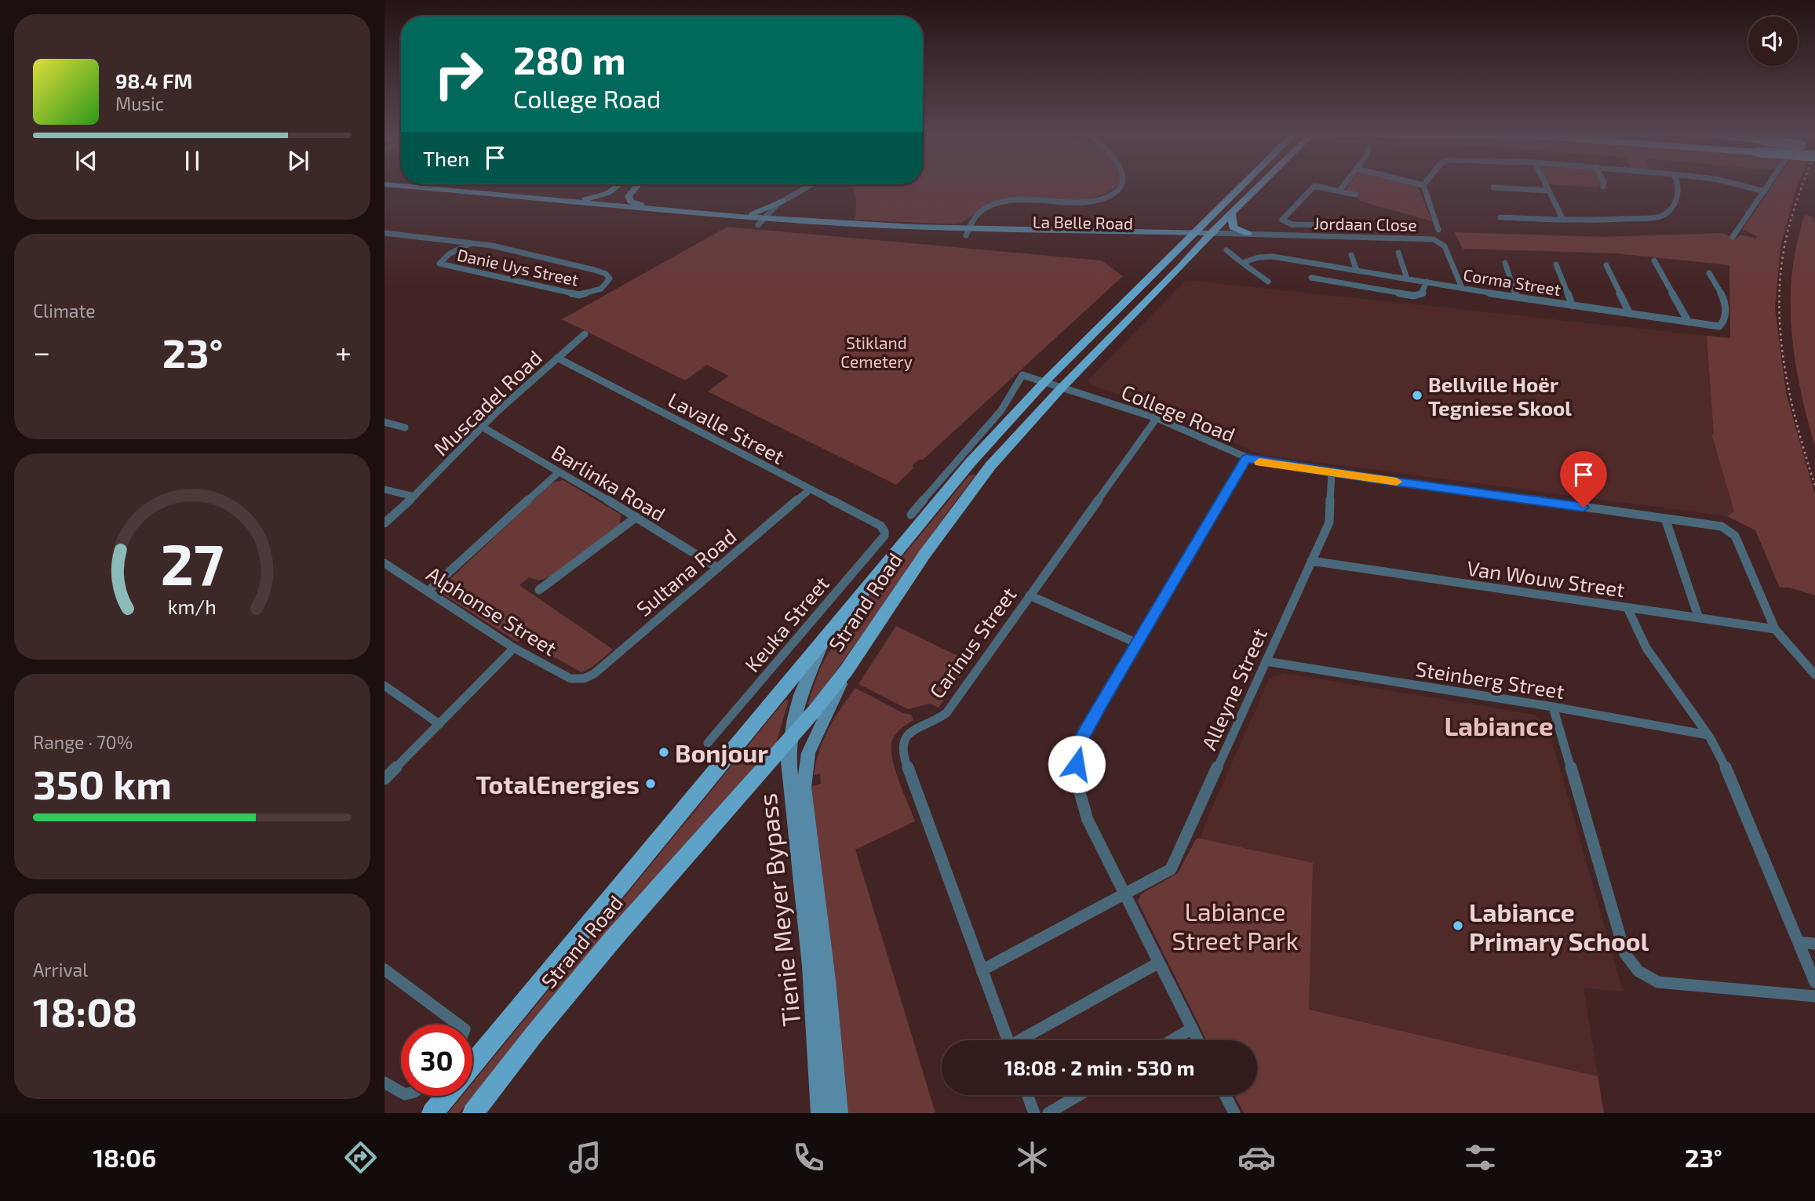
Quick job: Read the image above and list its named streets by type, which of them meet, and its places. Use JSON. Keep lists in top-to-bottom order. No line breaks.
{"streets":{"main road":["La Belle Road","Strand Road","Tienie Meyer Bypass"],"street":["Jordaan Close","Danie Uys Street","Corma Street","Muscadel Road","College Road","Lavalle Street","Barlinka Road","Sultana Road","Van Wouw Street","Alphonse Street","Keuka Street","Carinus Street","Steinberg Street","Alleyne Street"]},"crossings":[["La Belle Road","Jordaan Close"],["La Belle Road","Strand Road"],["Jordaan Close","Corma Street"],["Jordaan Close","Strand Road"],["Muscadel Road","Lavalle Street"],["Muscadel Road","Barlinka Road"],["College Road","Van Wouw Street"],["College Road","Strand Road"],["College Road","Carinus Street"],["College Road","Alleyne Street"],["Lavalle Street","Sultana Road"],["Lavalle Street","Keuka Street"],["Barlinka Road","Sultana Road"],["Sultana Road","Alphonse Street"],["Van Wouw Street","Alleyne Street"],["Strand Road","Tienie Meyer Bypass"],["Carinus Street","Alleyne Street"],["Steinberg Street","Alleyne Street"]],"districts":["Labiance"],"parks":["Stikland Cemetery","Labiance Street Park"],"places":["Bellville Hoër Tegniese Skool","Bonjour","TotalEnergies","Labiance Primary School"],"page":{"turn":["280 m","College Road"],"song":["98.4 FM","Music"],"then":"Then","tile":["Climate",["Range · 70%","350 km"],["Arrival","18:08"]],"heat":["−","23°","+"],"limit":"30","trip":"18:08 · 2 min · 530 m","tabs":["18:06","23°"],"gauge":["27","km/h"]}}
